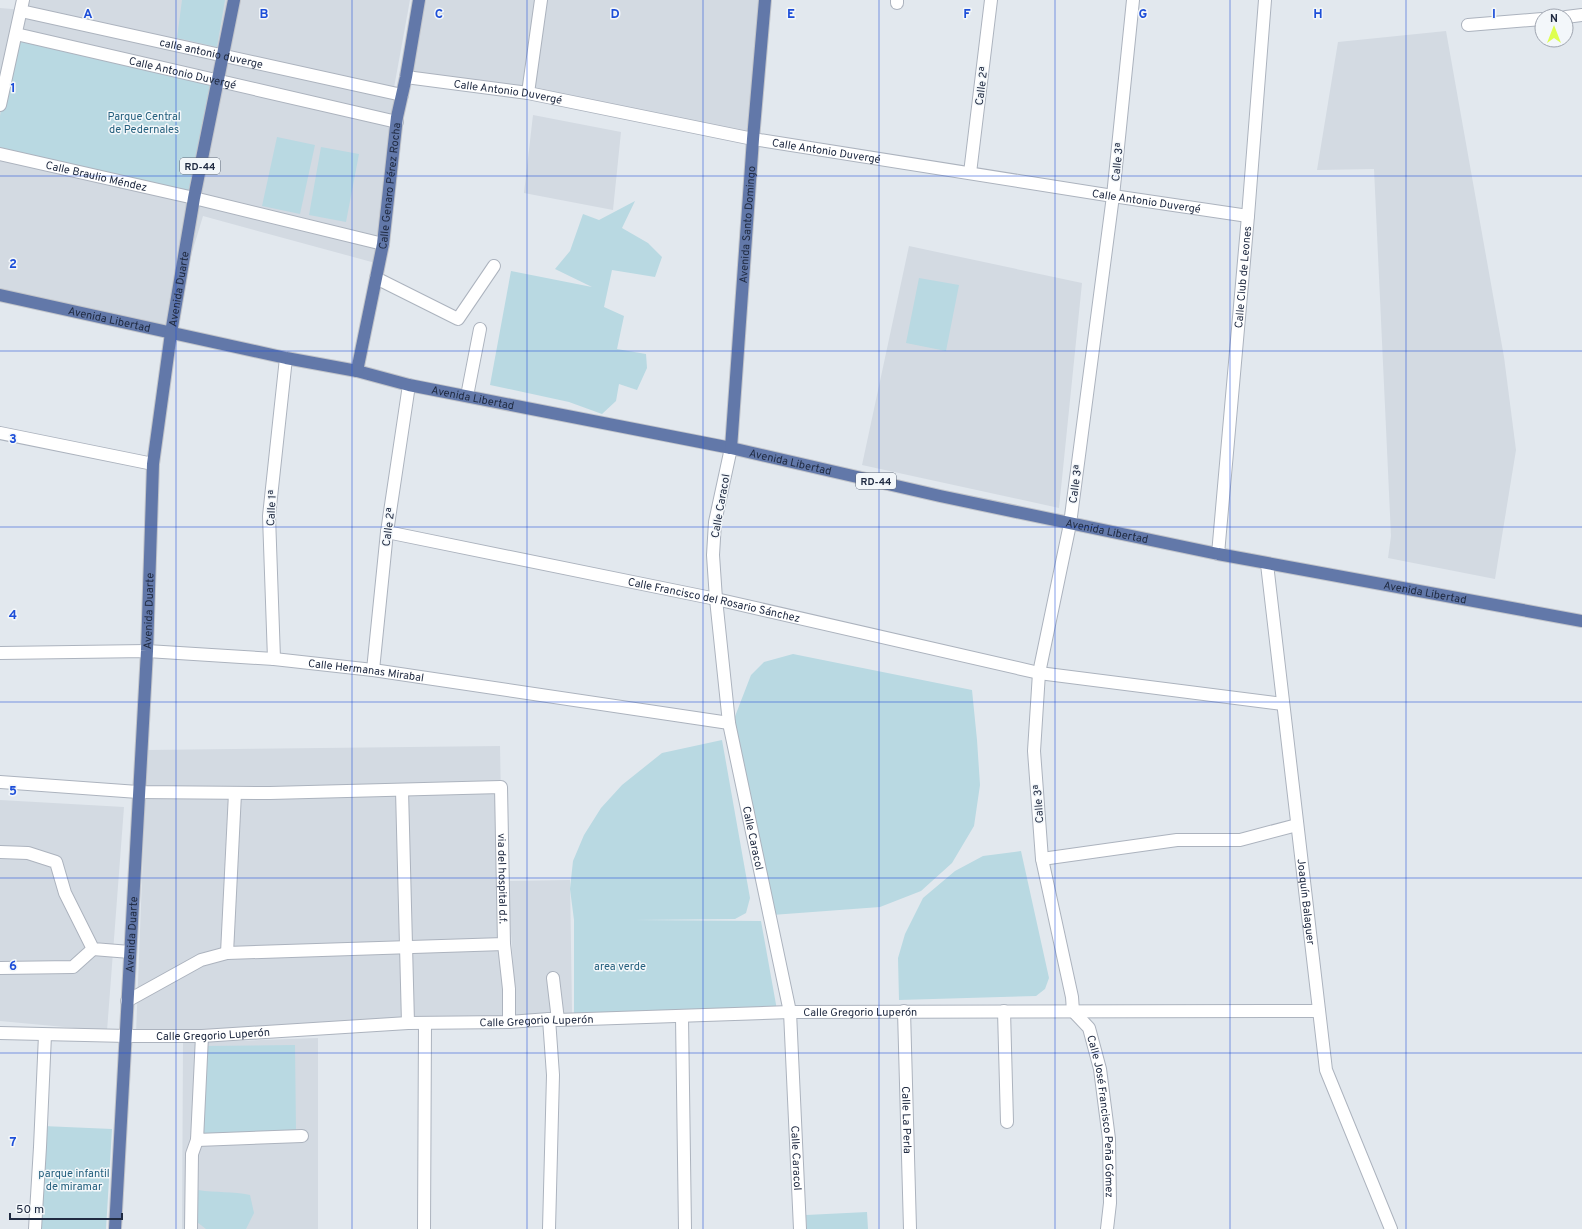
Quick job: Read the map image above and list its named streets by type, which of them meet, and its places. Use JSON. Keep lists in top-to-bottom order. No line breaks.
{"streets":{"main road":["RD-44","Calle Genaro Pérez Rocha","Avenida Santo Domingo","Avenida Duarte","Avenida Libertad"],"street":["calle antonio duverge","Calle Antonio Duvergé","Calle 2ª","Calle 3ª","Calle Braulio Méndez","Calle Club de Leones","Calle Caracol","Calle 1ª","Calle Francisco del Rosario Sánchez","Calle Hermanas Mirabal","via del hospital d.f.","Joaquín Balaguer","Calle Gregorio Luperón","Calle José Francisco Peña Gómez","Calle La Perla"]},"crossings":[["calle antonio duverge","Calle Genaro Pérez Rocha"],["calle antonio duverge","Avenida Duarte"],["Calle Antonio Duvergé","Calle 2ª"],["Calle Antonio Duvergé","Calle 3ª"],["Calle Antonio Duvergé","Calle Genaro Pérez Rocha"],["Calle Antonio Duvergé","Avenida Santo Domingo"],["Calle Antonio Duvergé","Calle Club de Leones"],["Calle Antonio Duvergé","Avenida Duarte"],["Calle 2ª","Avenida Libertad"],["Calle 2ª","Calle Francisco del Rosario Sánchez"],["Calle 2ª","Calle Hermanas Mirabal"],["Calle 3ª","Avenida Libertad"],["Calle 3ª","Calle Francisco del Rosario Sánchez"],["Calle 3ª","Calle Gregorio Luperón"],["Calle 3ª","Calle José Francisco Peña Gómez"],["Calle Braulio Méndez","Calle Genaro Pérez Rocha"],["Calle Braulio Méndez","Avenida Duarte"],["Calle Genaro Pérez Rocha","Avenida Libertad"],["Avenida Santo Domingo","Avenida Libertad"],["Avenida Santo Domingo","Calle Caracol"],["Calle Club de Leones","Avenida Libertad"],["Avenida Duarte","Avenida Libertad"],["Avenida Duarte","Calle Hermanas Mirabal"],["Avenida Duarte","via del hospital d.f."],["Avenida Duarte","Calle Gregorio Luperón"],["Avenida Libertad","Calle Caracol"],["Avenida Libertad","Calle 1ª"],["Avenida Libertad","Joaquín Balaguer"],["Calle Caracol","Calle Francisco del Rosario Sánchez"],["Calle Caracol","Calle Hermanas Mirabal"],["Calle Caracol","Calle Gregorio Luperón"],["Calle 1ª","Calle Hermanas Mirabal"],["Calle Francisco del Rosario Sánchez","Joaquín Balaguer"],["Joaquín Balaguer","Calle Gregorio Luperón"],["Calle Gregorio Luperón","Calle José Francisco Peña Gómez"],["Calle Gregorio Luperón","Calle La Perla"]],"parks":["Parque Central de Pedernales","area verde","parque infantil de miramar"],"scale_bar":"50 m","north":"top","grid":{"columns":["A","B","C","D","E","F","G","H","I"],"rows":["1","2","3","4","5","6","7"]}}
